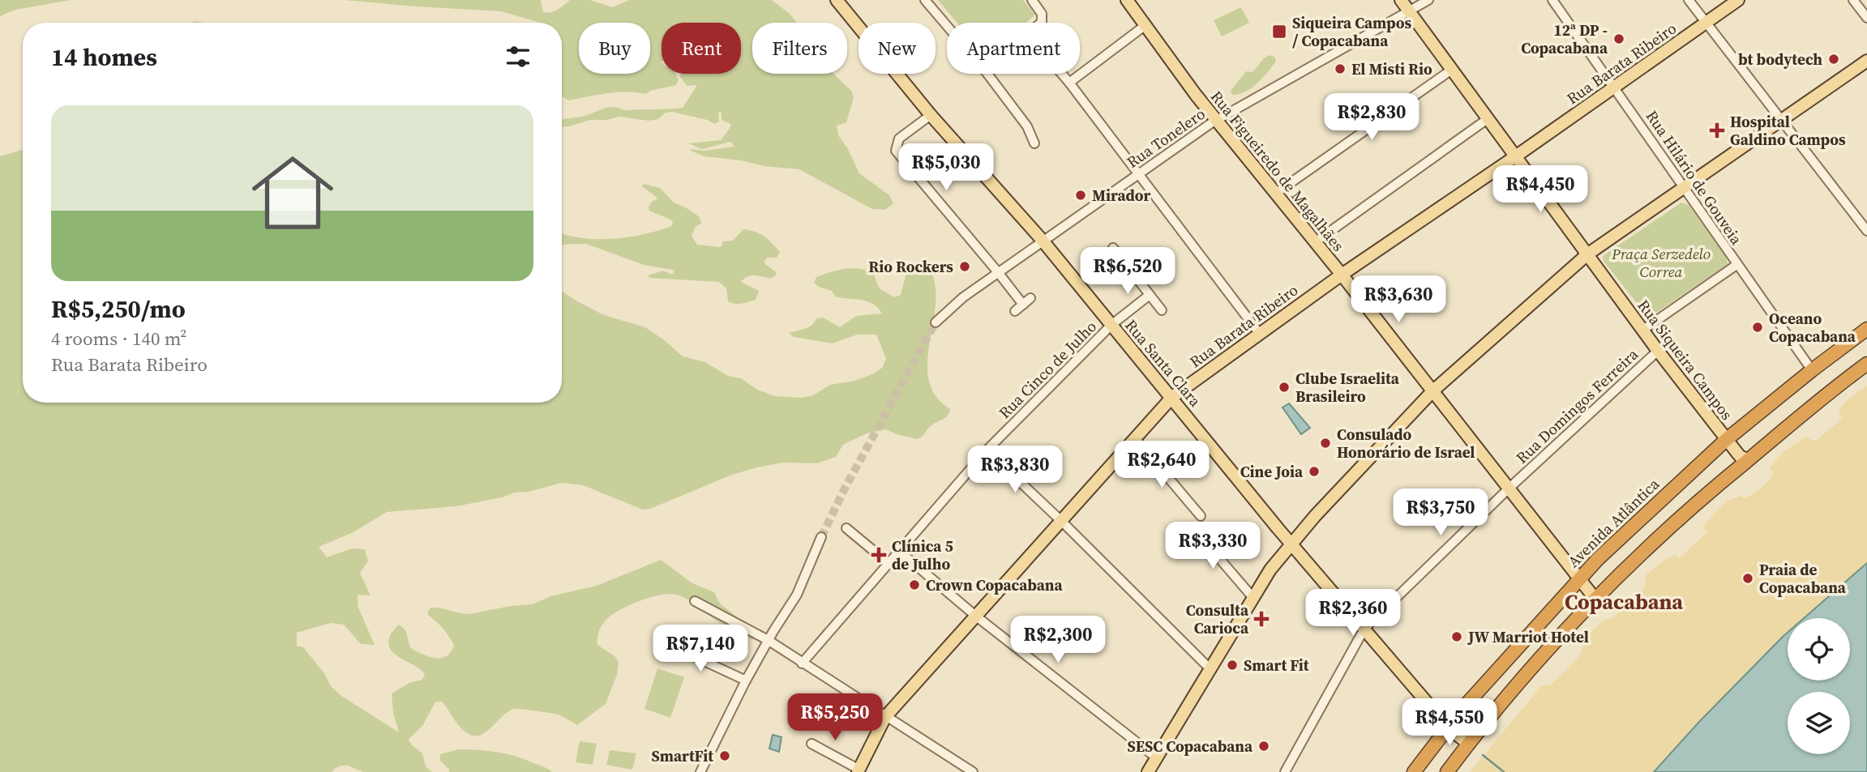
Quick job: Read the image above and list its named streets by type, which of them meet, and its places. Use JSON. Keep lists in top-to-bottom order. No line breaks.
{"streets":{"highway":["Avenida Atlântica"],"main road":["Rua Barata Ribeiro","Rua Figueiredo de Magalhães","Rua Siqueira Campos","Rua Santa Clara"],"street":["Rua Tonelero","Rua Hilário de Gouveia","Rua Cinco de Julho","Rua Domingos Ferreira"]},"crossings":[["Rua Barata Ribeiro","Rua Figueiredo de Magalhães"],["Rua Barata Ribeiro","Rua Hilário de Gouveia"],["Rua Barata Ribeiro","Rua Siqueira Campos"],["Rua Barata Ribeiro","Rua Santa Clara"],["Rua Tonelero","Rua Figueiredo de Magalhães"],["Rua Tonelero","Rua Siqueira Campos"],["Rua Tonelero","Rua Santa Clara"],["Rua Figueiredo de Magalhães","Rua Domingos Ferreira"],["Rua Figueiredo de Magalhães","Avenida Atlântica"],["Rua Hilário de Gouveia","Avenida Atlântica"],["Rua Siqueira Campos","Rua Domingos Ferreira"],["Rua Siqueira Campos","Avenida Atlântica"],["Rua Santa Clara","Rua Cinco de Julho"],["Rua Santa Clara","Rua Domingos Ferreira"],["Rua Santa Clara","Avenida Atlântica"]],"districts":["Copacabana"],"parks":["Praça Serzedelo Correa"],"places":{"transit":["Siqueira Campos / Copacabana"],"other":["12ª DP - Copacabana","bt bodytech","El Misti Rio","Mirador","Rio Rockers","Oceano Copacabana","Clube Israelita Brasileiro","Consulado Honorário de Israel","Cine Joia","Praia de Copacabana","Crown Copacabana","JW Marriot Hotel","Smart Fit","SESC Copacabana","SmartFit"],"health":["Hospital Galdino Campos","Clínica 5 de Julho","Consulta Carioca"]},"page":{"chip":["Buy","Rent","Filters","New","Apartment"],"heading":"14 homes","list":[{"name":"R$5,250/mo","note":"4 rooms · 140 m² · Rua Barata Ribeiro"}],"price":["R$2,830","R$5,030","R$4,450","R$6,520","R$3,630","R$2,640","R$3,830","R$3,750","R$3,330","R$2,360","R$2,300","R$7,140","R$5,250","R$4,550"]}}
